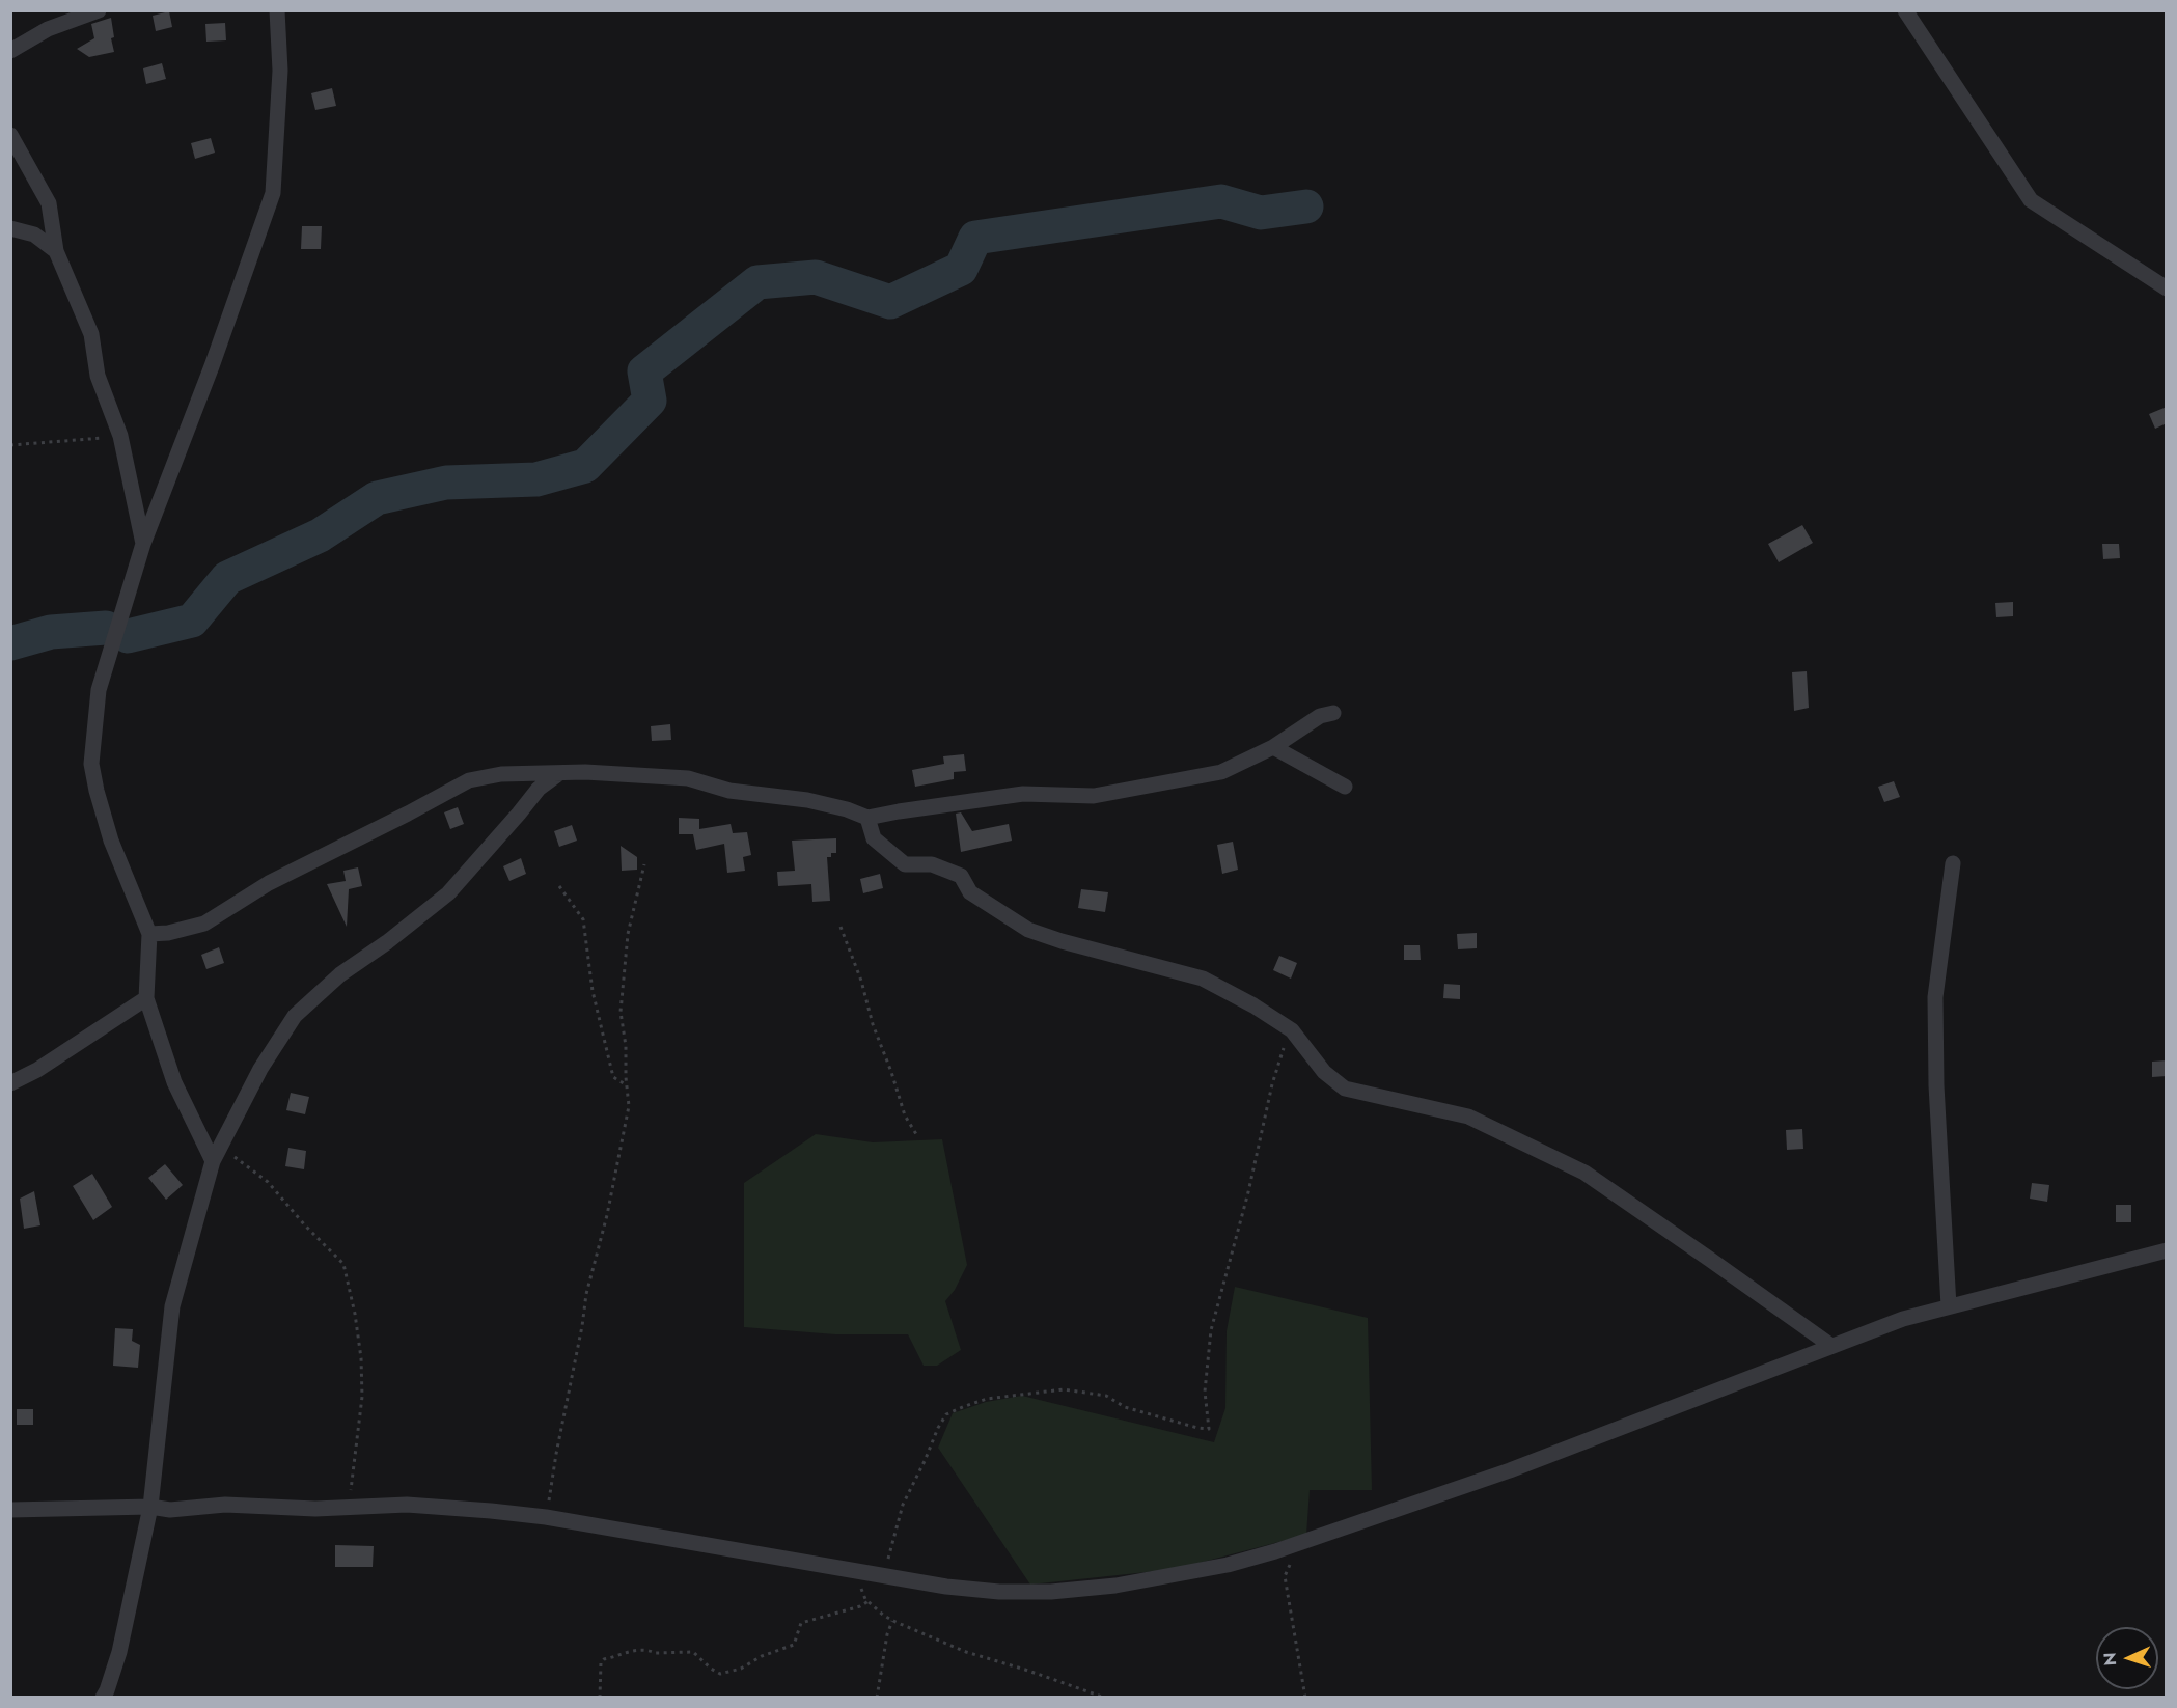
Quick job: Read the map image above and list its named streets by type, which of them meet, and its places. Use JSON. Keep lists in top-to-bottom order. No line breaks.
{"north":"left"}
